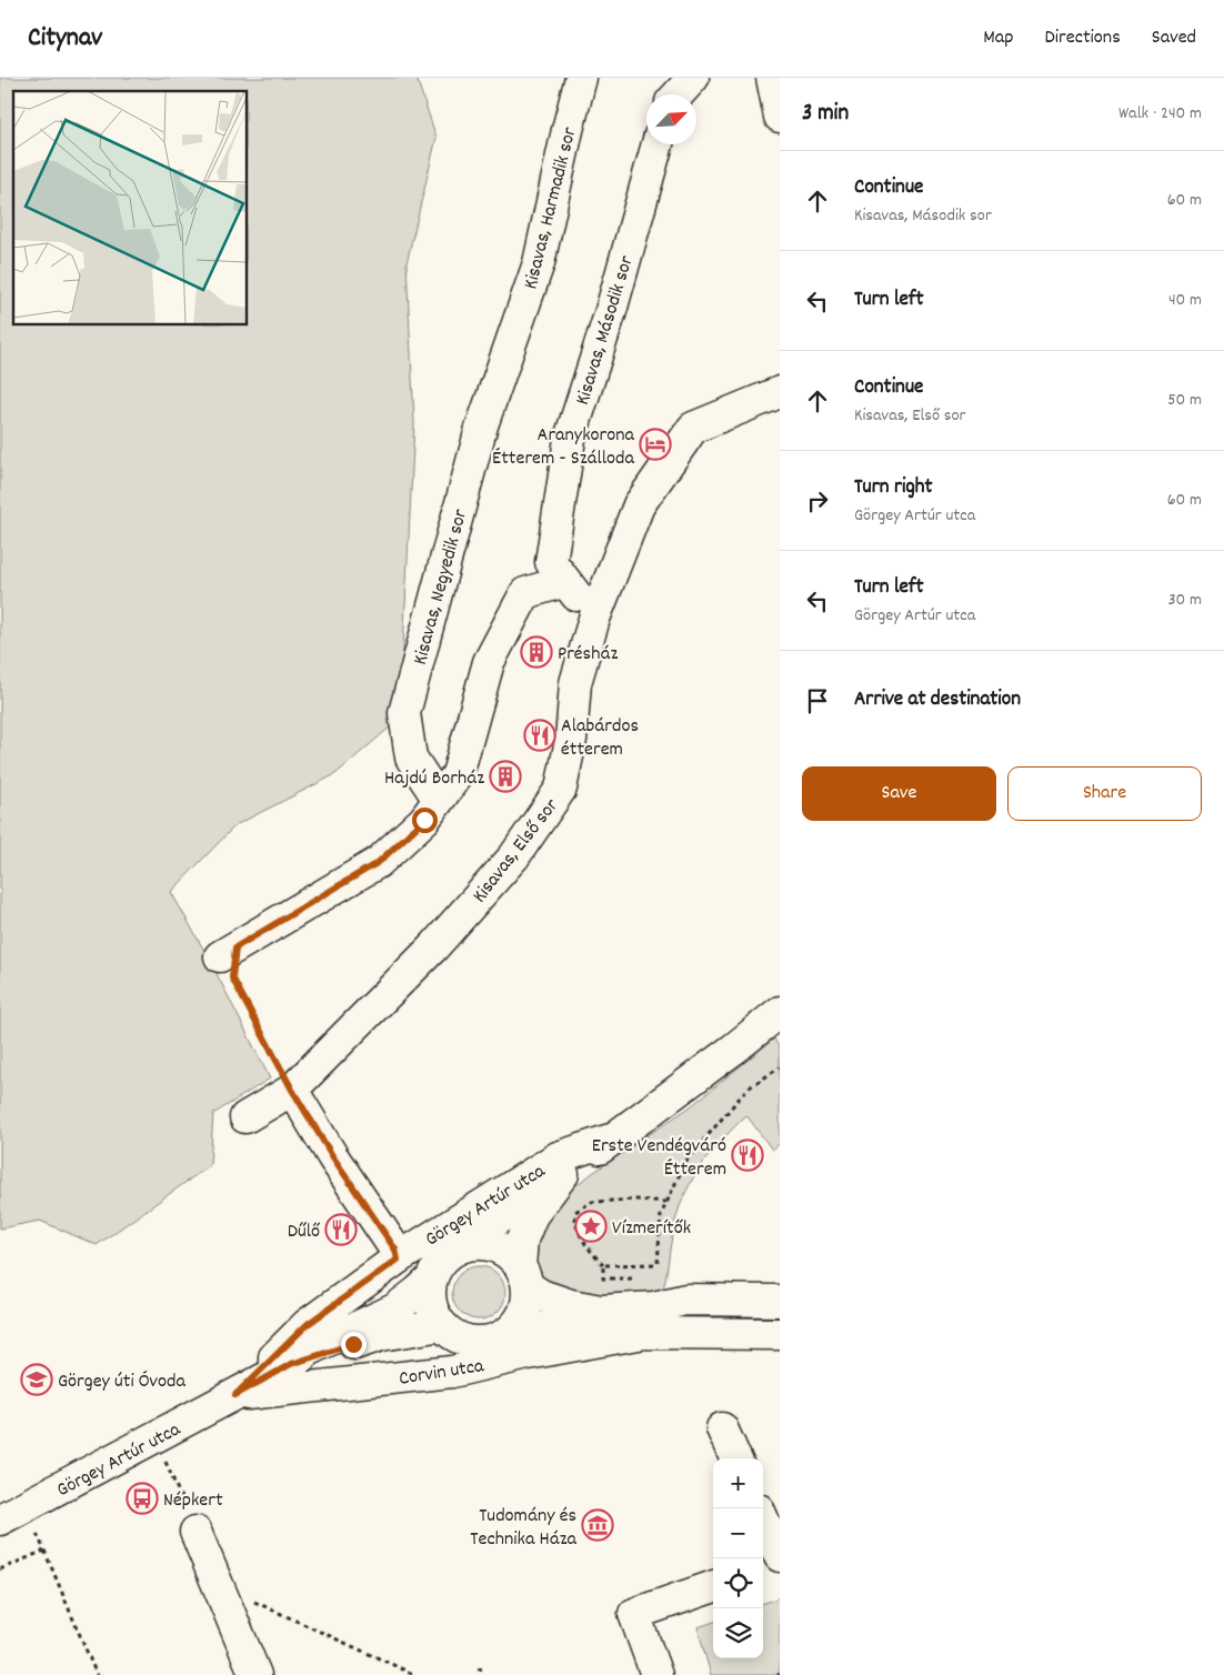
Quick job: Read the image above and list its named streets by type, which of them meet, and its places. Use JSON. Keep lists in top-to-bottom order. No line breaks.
{"streets":{"street":["Kisavas, Harmadik sor","Kisavas, Második sor","Kisavas, Negyedik sor","Kisavas, Első sor","Görgey Artúr utca","Corvin utca"]},"crossings":[["Kisavas, Harmadik sor","Kisavas, Negyedik sor"],["Kisavas, Második sor","Kisavas, Első sor"],["Görgey Artúr utca","Corvin utca"]],"places":{"hotel":["Aranykorona Étterem - Szálloda"],"building":["Présház","Hajdú Borház"],"restaurant":["Alabárdos étterem","Erste Vendégváró Étterem","Dűlő"],"place":["Vízmerítők"],"school or university":["Görgey úti Óvoda"],"bus stop":["Népkert"],"museum":["Tudomány és Technika Háza"]},"north":"top right","page":{"header":"Citynav","nav":["Map","Directions","Saved"],"heading":["3 min","Walk · 240 m"],"list":[["Continue","Kisavas, Második sor","60 m"],["Turn left","40 m"],["Continue","Kisavas, Első sor","50 m"],["Turn right","Görgey Artúr utca","60 m"],["Turn left","Görgey Artúr utca","30 m"],"Arrive at destination"],"buttons":["Save","Share"],"map_buttons":["+","−"]}}
